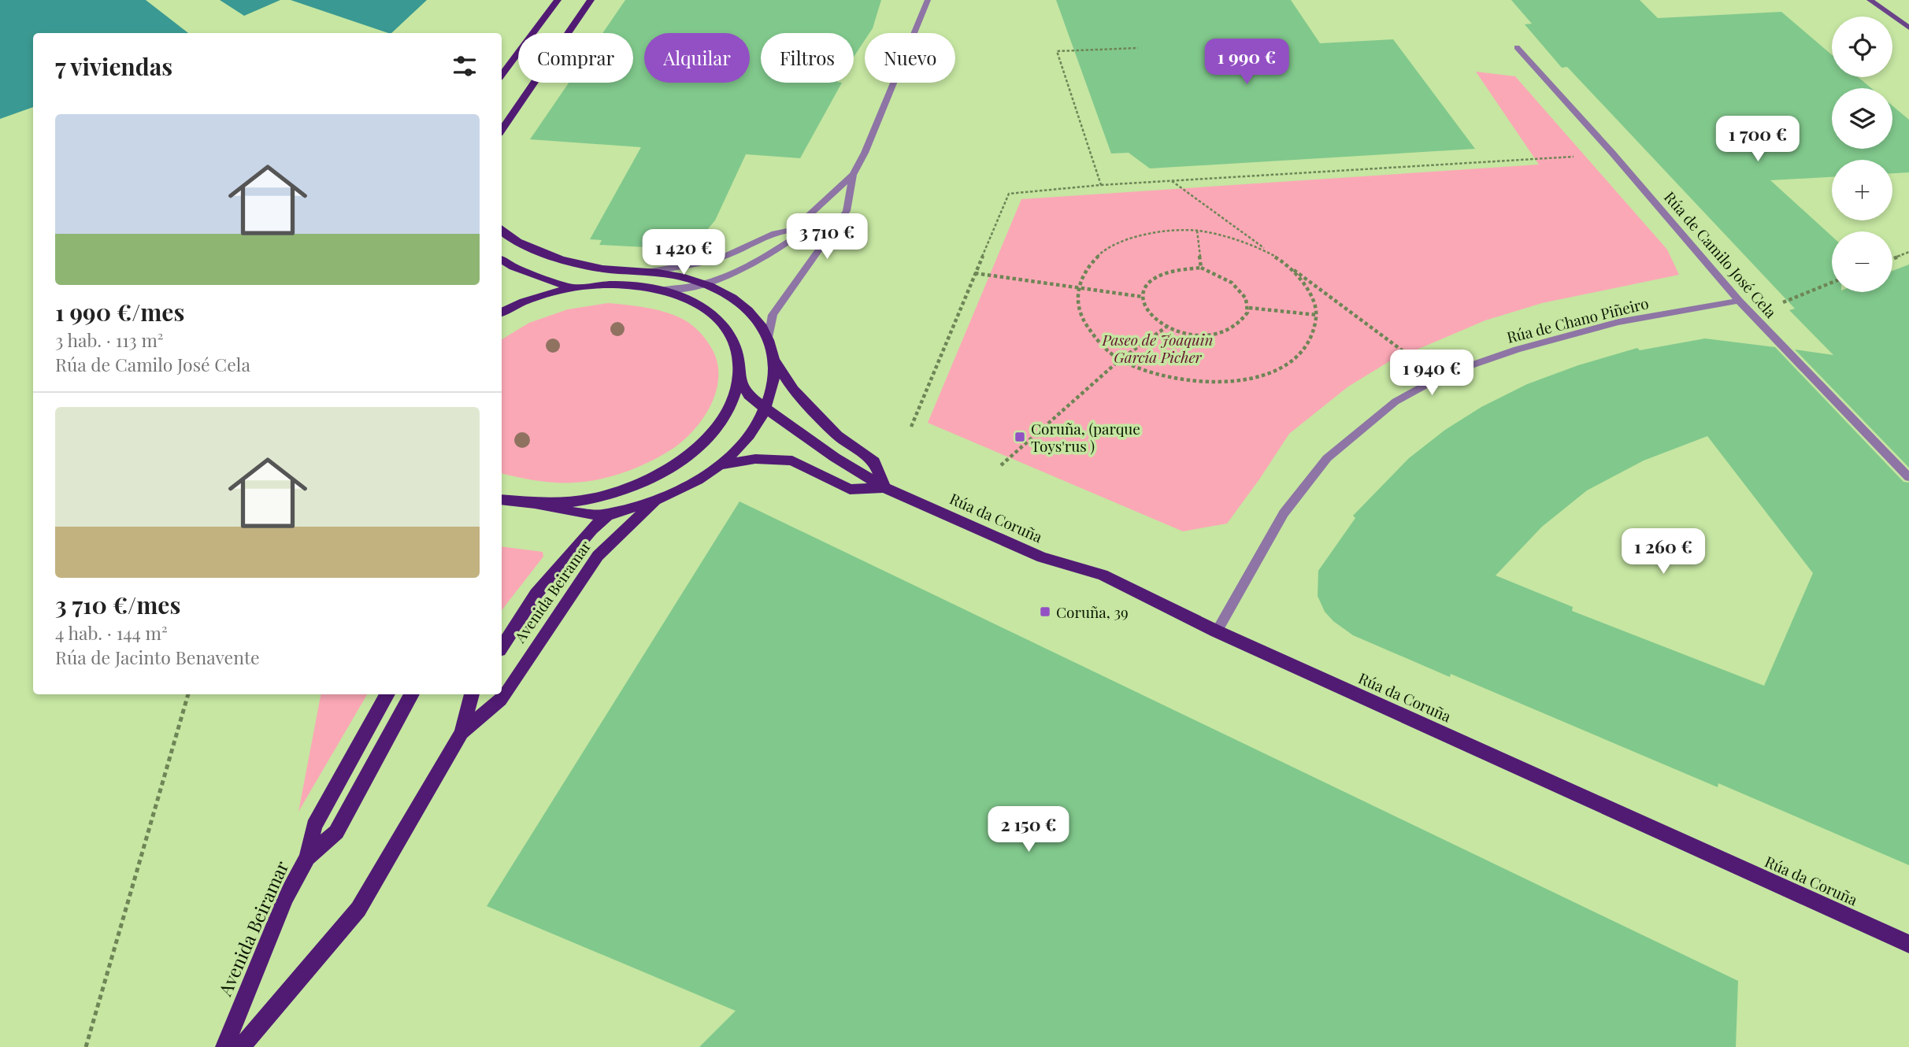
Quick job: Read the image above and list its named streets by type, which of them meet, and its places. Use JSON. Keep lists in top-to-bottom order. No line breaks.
{"streets":{"main road":["Rúa da Coruña","Avenida Beiramar"],"street":["Rúa de Camilo José Cela","Rúa de Chano Piñeiro"]},"crossings":[["Rúa de Camilo José Cela","Rúa de Chano Piñeiro"],["Rúa de Chano Piñeiro","Rúa da Coruña"]],"parks":["Paseo de Joaquin García Picher"],"places":{"transit":["Coruña, (parque Toys'rus )","Coruña, 39"]},"page":{"map_buttons":["+","−"],"chip":["Comprar","Alquilar","Filtros","Nuevo"],"heading":"7 viviendas","price":["1 990 €","1 700 €","3 710 €","1 420 €","1 940 €","1 260 €","2 150 €"],"list":[{"name":"1 990 €/mes","note":"3 hab. · 113 m² · Rúa de Camilo José Cela"},{"name":"3 710 €/mes","note":"4 hab. · 144 m² · Rúa de Jacinto Benavente"}]}}
